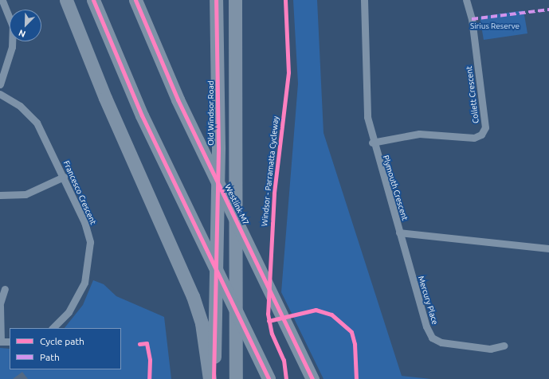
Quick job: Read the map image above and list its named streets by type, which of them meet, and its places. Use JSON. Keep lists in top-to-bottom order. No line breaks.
{"streets":{"highway":["Old Windsor Road","Westlink M7"],"street":["Collett Crescent","Plymouth Crescent","Francesco Crescent","Mercury Place"],"cycle path":["Windsor - Parramatta Cycleway"]},"crossings":[["Collett Crescent","Plymouth Crescent"],["Plymouth Crescent","Mercury Place"]],"parks":["Sirius Reserve"],"legend":["Cycle path","Path"],"north":"bottom left"}
